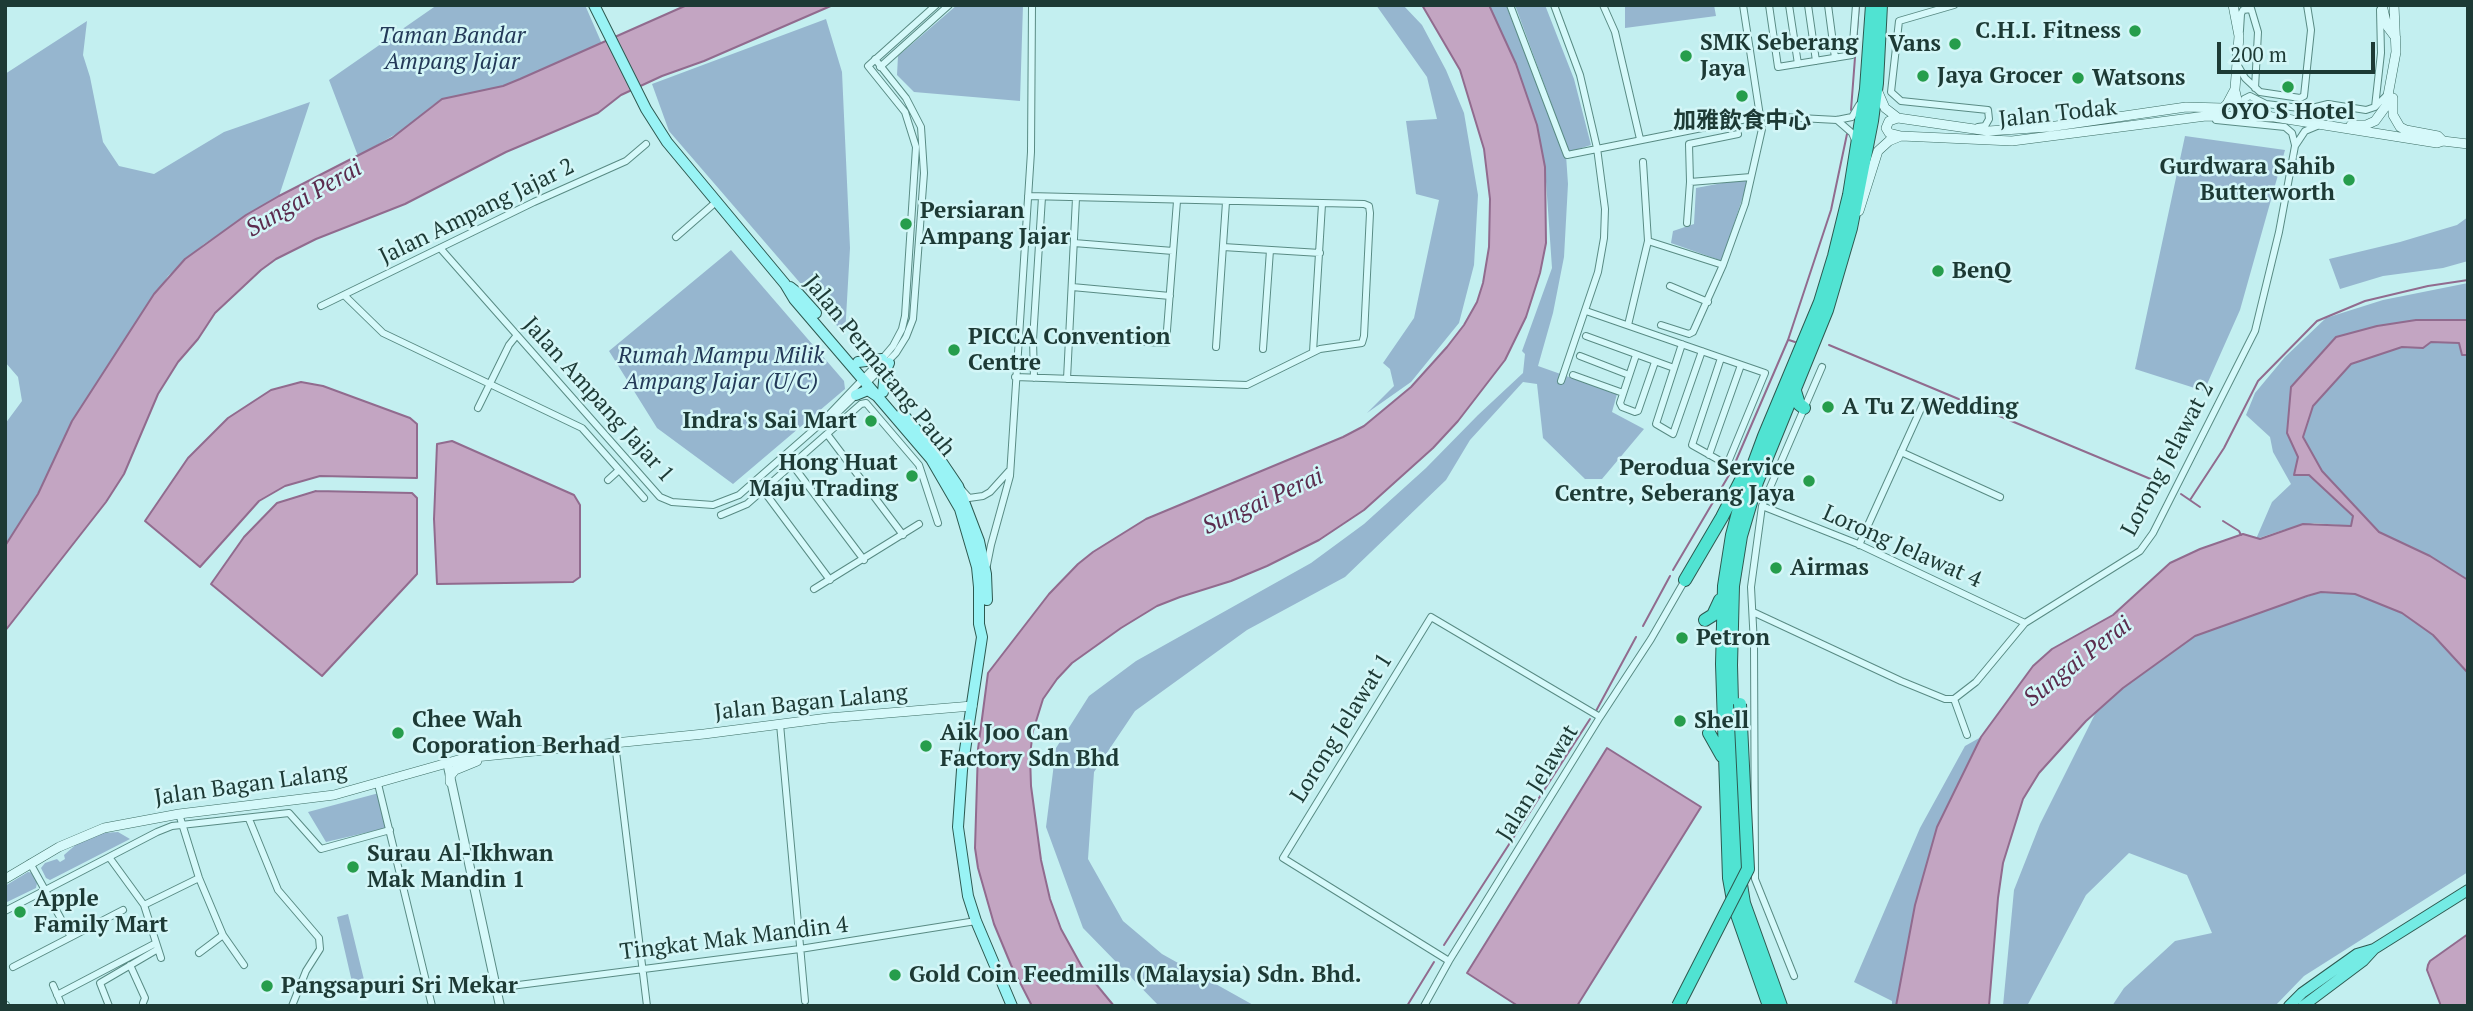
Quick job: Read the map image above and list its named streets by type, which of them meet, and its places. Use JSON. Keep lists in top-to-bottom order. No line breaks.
{"streets":{"main road":["Jalan Todak","Jalan Permatang Pauh","Jalan Bagan Lalang"],"street":["Jalan Ampang Jajar 2","Jalan Ampang Jajar 1","Lorong Jelawat 2","Lorong Jelawat 4","Lorong Jelawat 1","Jalan Jelawat","Tingkat Mak Mandin 4"]},"crossings":[["Jalan Ampang Jajar 2","Jalan Ampang Jajar 1"],["Jalan Permatang Pauh","Jalan Ampang Jajar 1"],["Jalan Permatang Pauh","Jalan Bagan Lalang"],["Jalan Permatang Pauh","Tingkat Mak Mandin 4"],["Lorong Jelawat 2","Lorong Jelawat 4"],["Lorong Jelawat 1","Jalan Jelawat"]],"water":["Sungai Perai"],"parks":["Taman Bandar Ampang Jajar","Rumah Mampu Milik Ampang Jajar (U/C)"],"places":["C.H.I. Fitness","Vans","SMK Seberang Jaya","Jaya Grocer","Watsons","OYO S Hotel","加雅飲食中心","Gurdwara Sahib Butterworth","Persiaran Ampang Jajar","BenQ","PICCA Convention Centre","A Tu Z Wedding","Indra's Sai Mart","Hong Huat Maju Trading","Perodua Service Centre, Seberang Jaya","Airmas","Petron","Shell","Chee Wah Coporation Berhad","Aik Joo Can Factory Sdn Bhd","Surau Al-Ikhwan Mak Mandin 1","Apple Family Mart","Gold Coin Feedmills (Malaysia) Sdn. Bhd.","Pangsapuri Sri Mekar"],"scale_bar":"200 m"}
